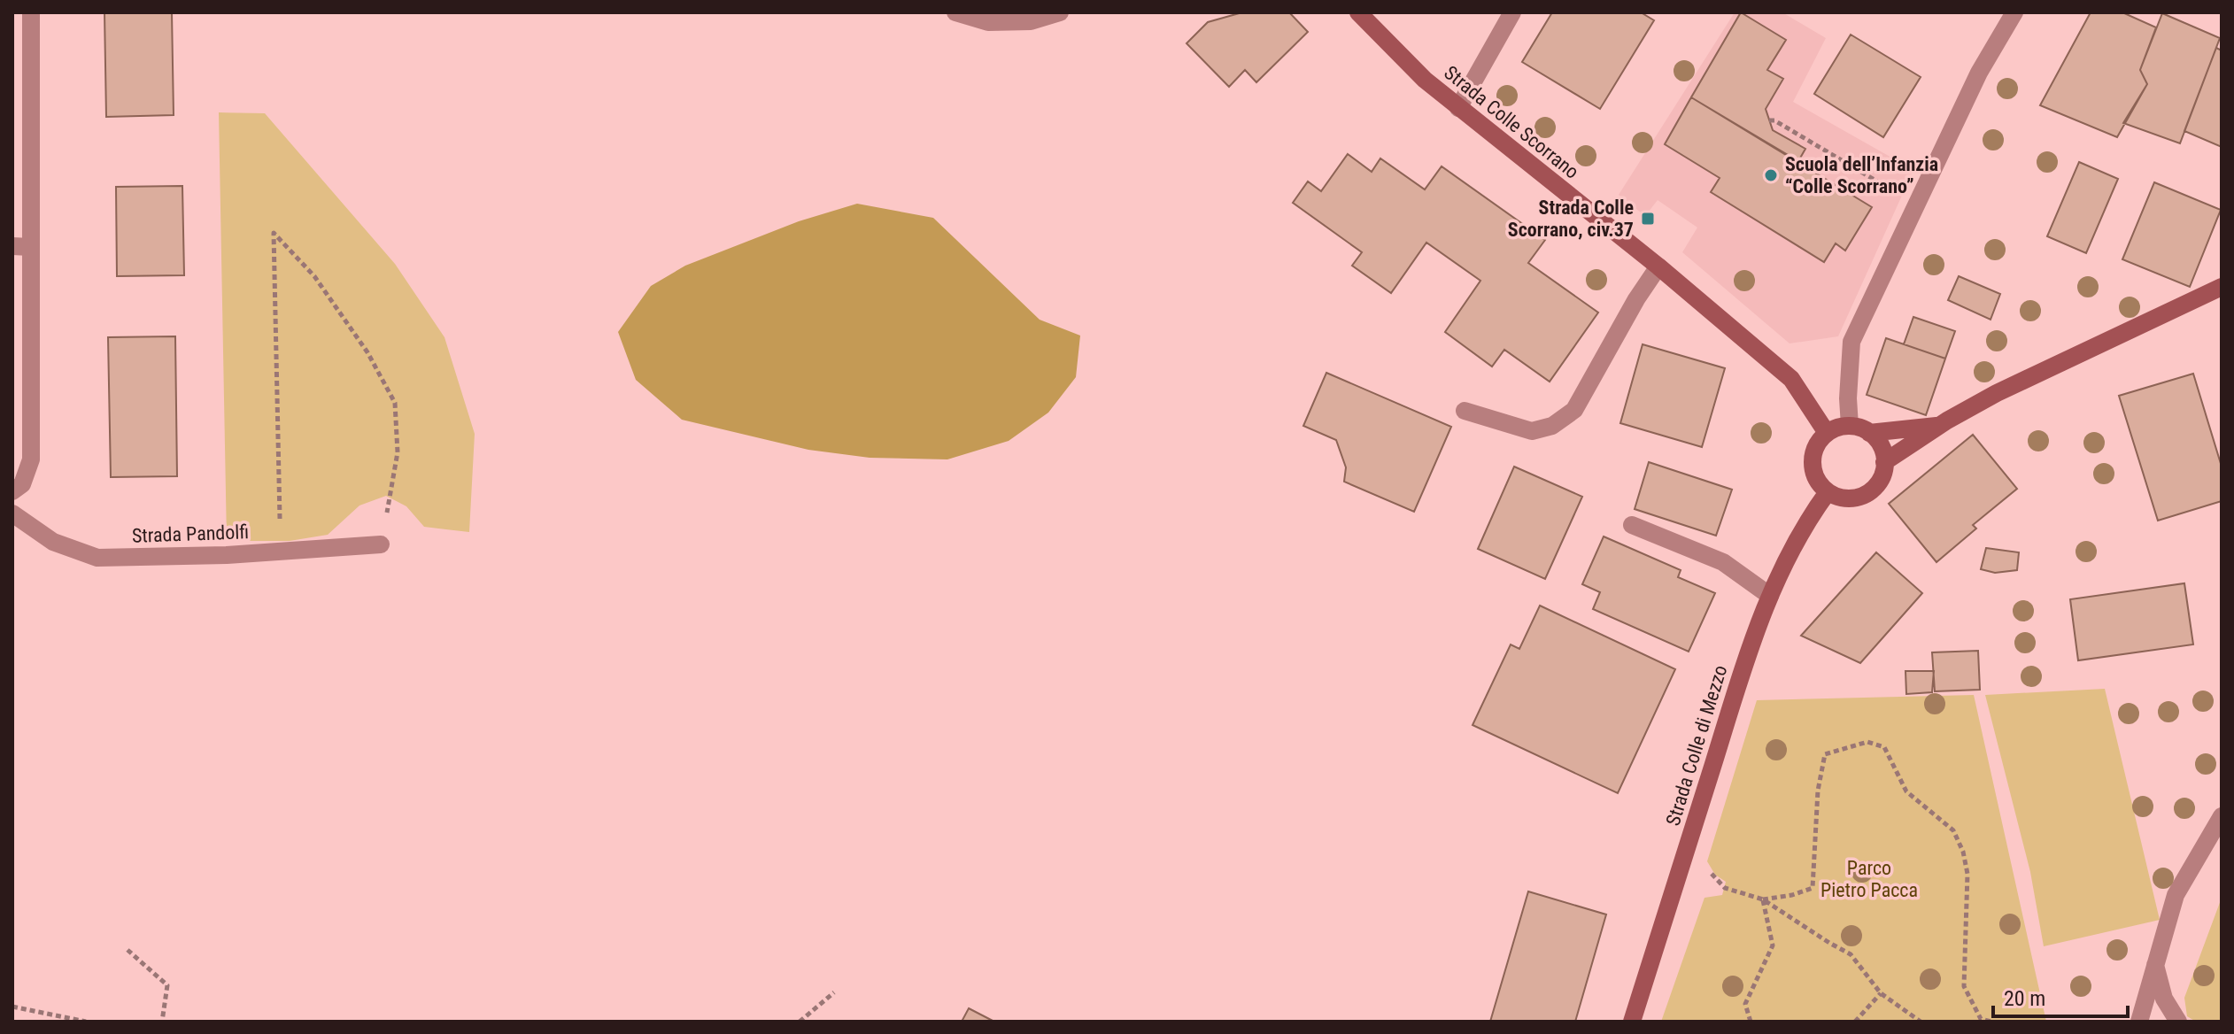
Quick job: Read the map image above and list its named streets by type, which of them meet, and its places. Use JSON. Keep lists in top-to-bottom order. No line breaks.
{"streets":{"street":["Strada Colle Scorrano","Strada Pandolfi","Strada Colle di Mezzo"]},"crossings":[["Strada Colle Scorrano","Strada Colle di Mezzo"]],"parks":["Parco Pietro Pacca"],"places":{"other":["Scuola dell’Infanzia “Colle Scorrano”"],"transit":["Strada Colle Scorrano, civ.37"]},"scale_bar":"20 m"}
